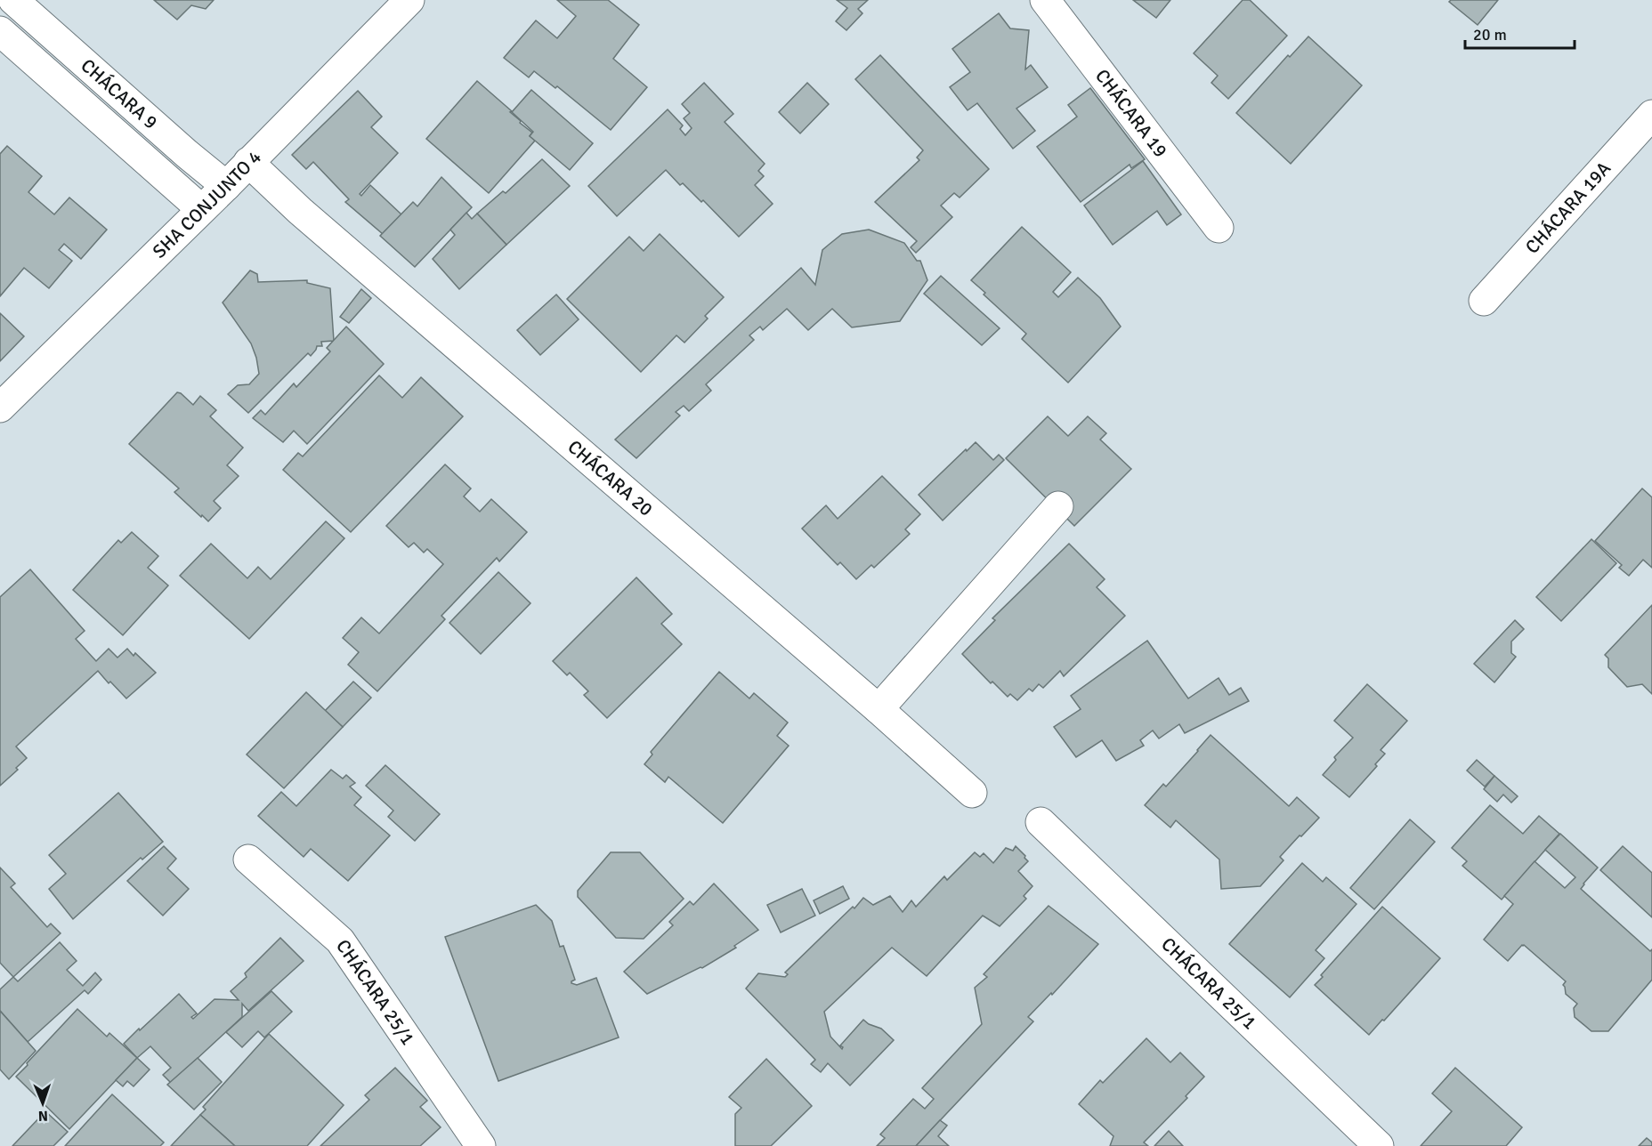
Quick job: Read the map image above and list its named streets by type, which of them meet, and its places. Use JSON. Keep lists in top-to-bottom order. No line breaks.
{"streets":{"street":["CHÁCARA 9","CHÁCARA 19","SHA CONJUNTO 4","CHÁCARA 19A","CHÁCARA 20","CHÁCARA 25/1"]},"crossings":[["CHÁCARA 9","SHA CONJUNTO 4"],["SHA CONJUNTO 4","CHÁCARA 20"]],"scale_bar":"20 m","north":"bottom"}
